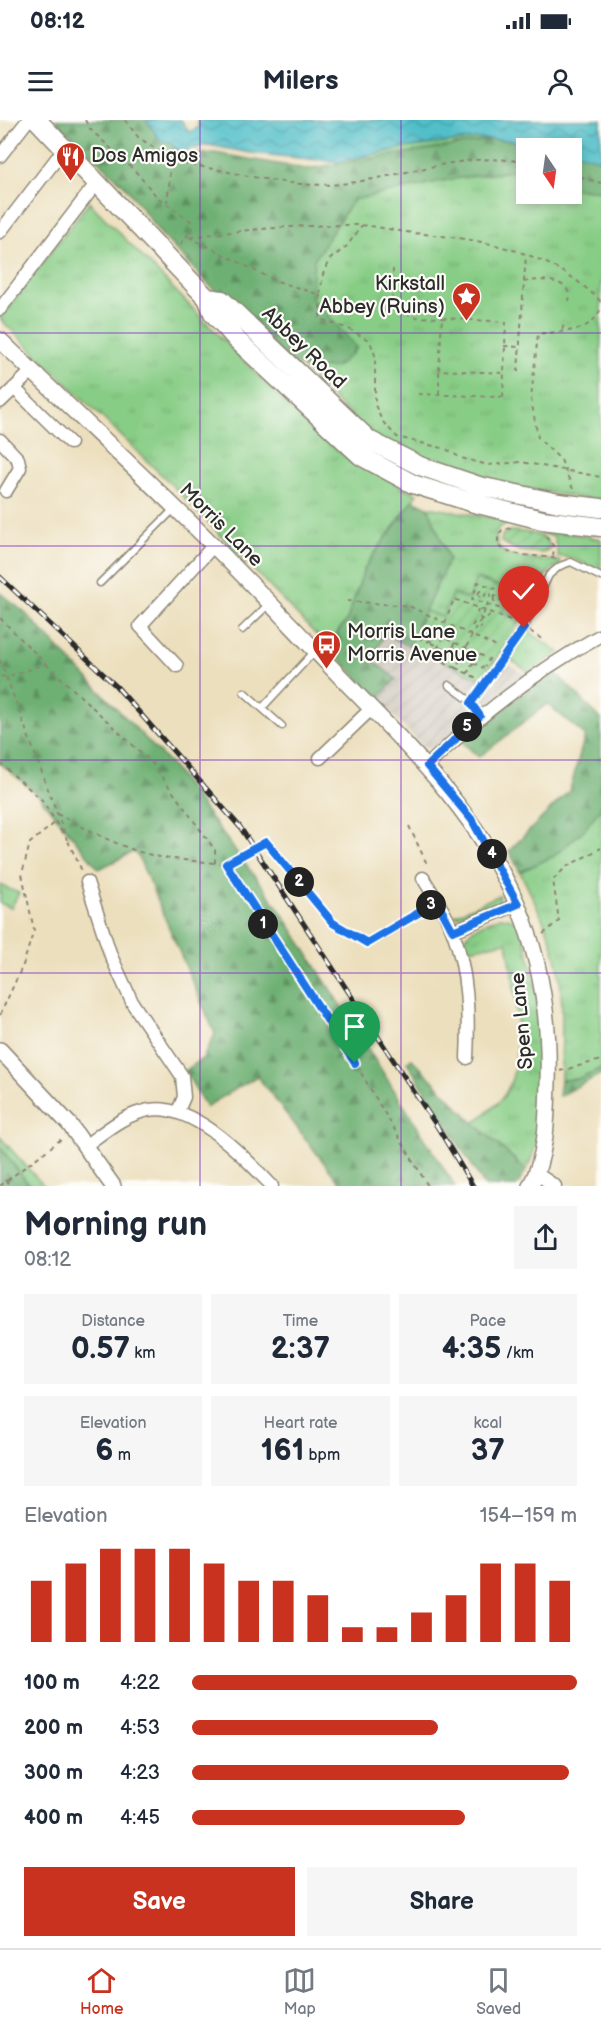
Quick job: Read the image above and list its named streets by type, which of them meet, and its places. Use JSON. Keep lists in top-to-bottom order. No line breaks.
{"streets":{"main road":["Abbey Road"],"street":["Morris Lane","Spen Lane"]},"crossings":[["Morris Lane","Spen Lane"]],"places":{"restaurant":["Dos Amigos"],"place":["Kirkstall Abbey (Ruins)"],"bus stop":["Morris Lane Morris Avenue"]},"north":"bottom","page":{"status":"08:12","header":"Milers","pins":["5","4","2","3","1"],"heading":["Morning run","08:12"],"stats":[["Distance","0.57 km"],["Time","2:37"],["Pace","4:35 /km"],["Elevation","6 m"],["Heart rate","161 bpm"],["kcal","37"]],"chart":["Elevation","154–159 m"],"list":[{"name":"100 m","note":"4:22"},{"name":"200 m","note":"4:53"},{"name":"300 m","note":"4:23"},{"name":"400 m","note":"4:45"}],"buttons":["Save","Share"],"tabs":["Home","Map","Saved"]}}
